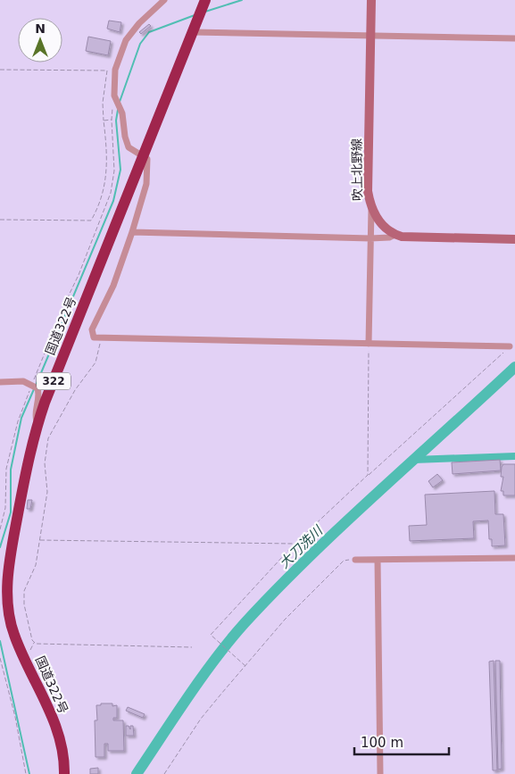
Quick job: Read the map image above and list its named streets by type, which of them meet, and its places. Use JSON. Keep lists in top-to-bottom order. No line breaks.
{"streets":{"highway":["国道322号","322"],"main road":["吹上北野線"]},"water":["大刀洗川"],"scale_bar":"100 m","north":"top"}
